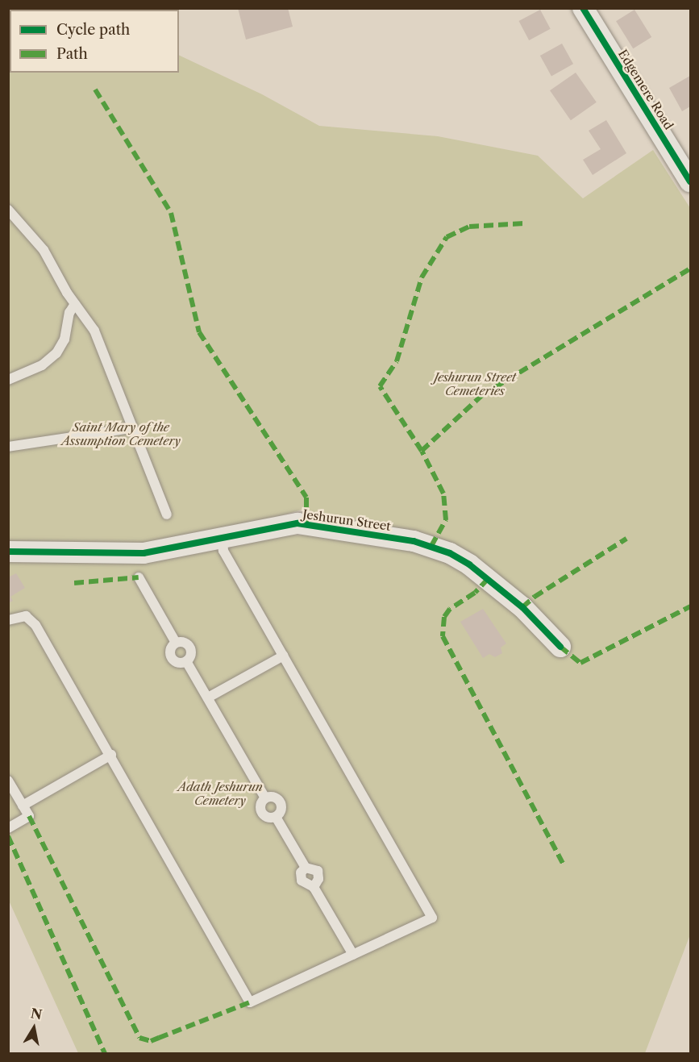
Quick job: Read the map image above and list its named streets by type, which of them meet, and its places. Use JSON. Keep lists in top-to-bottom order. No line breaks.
{"streets":{"street":["Edgemere Road","Jeshurun Street"]},"parks":["Jeshurun Street Cemeteries","Saint Mary of the Assumption Cemetery","Adath Jeshurun Cemetery"],"legend":["Cycle path","Path"],"north":"top"}
